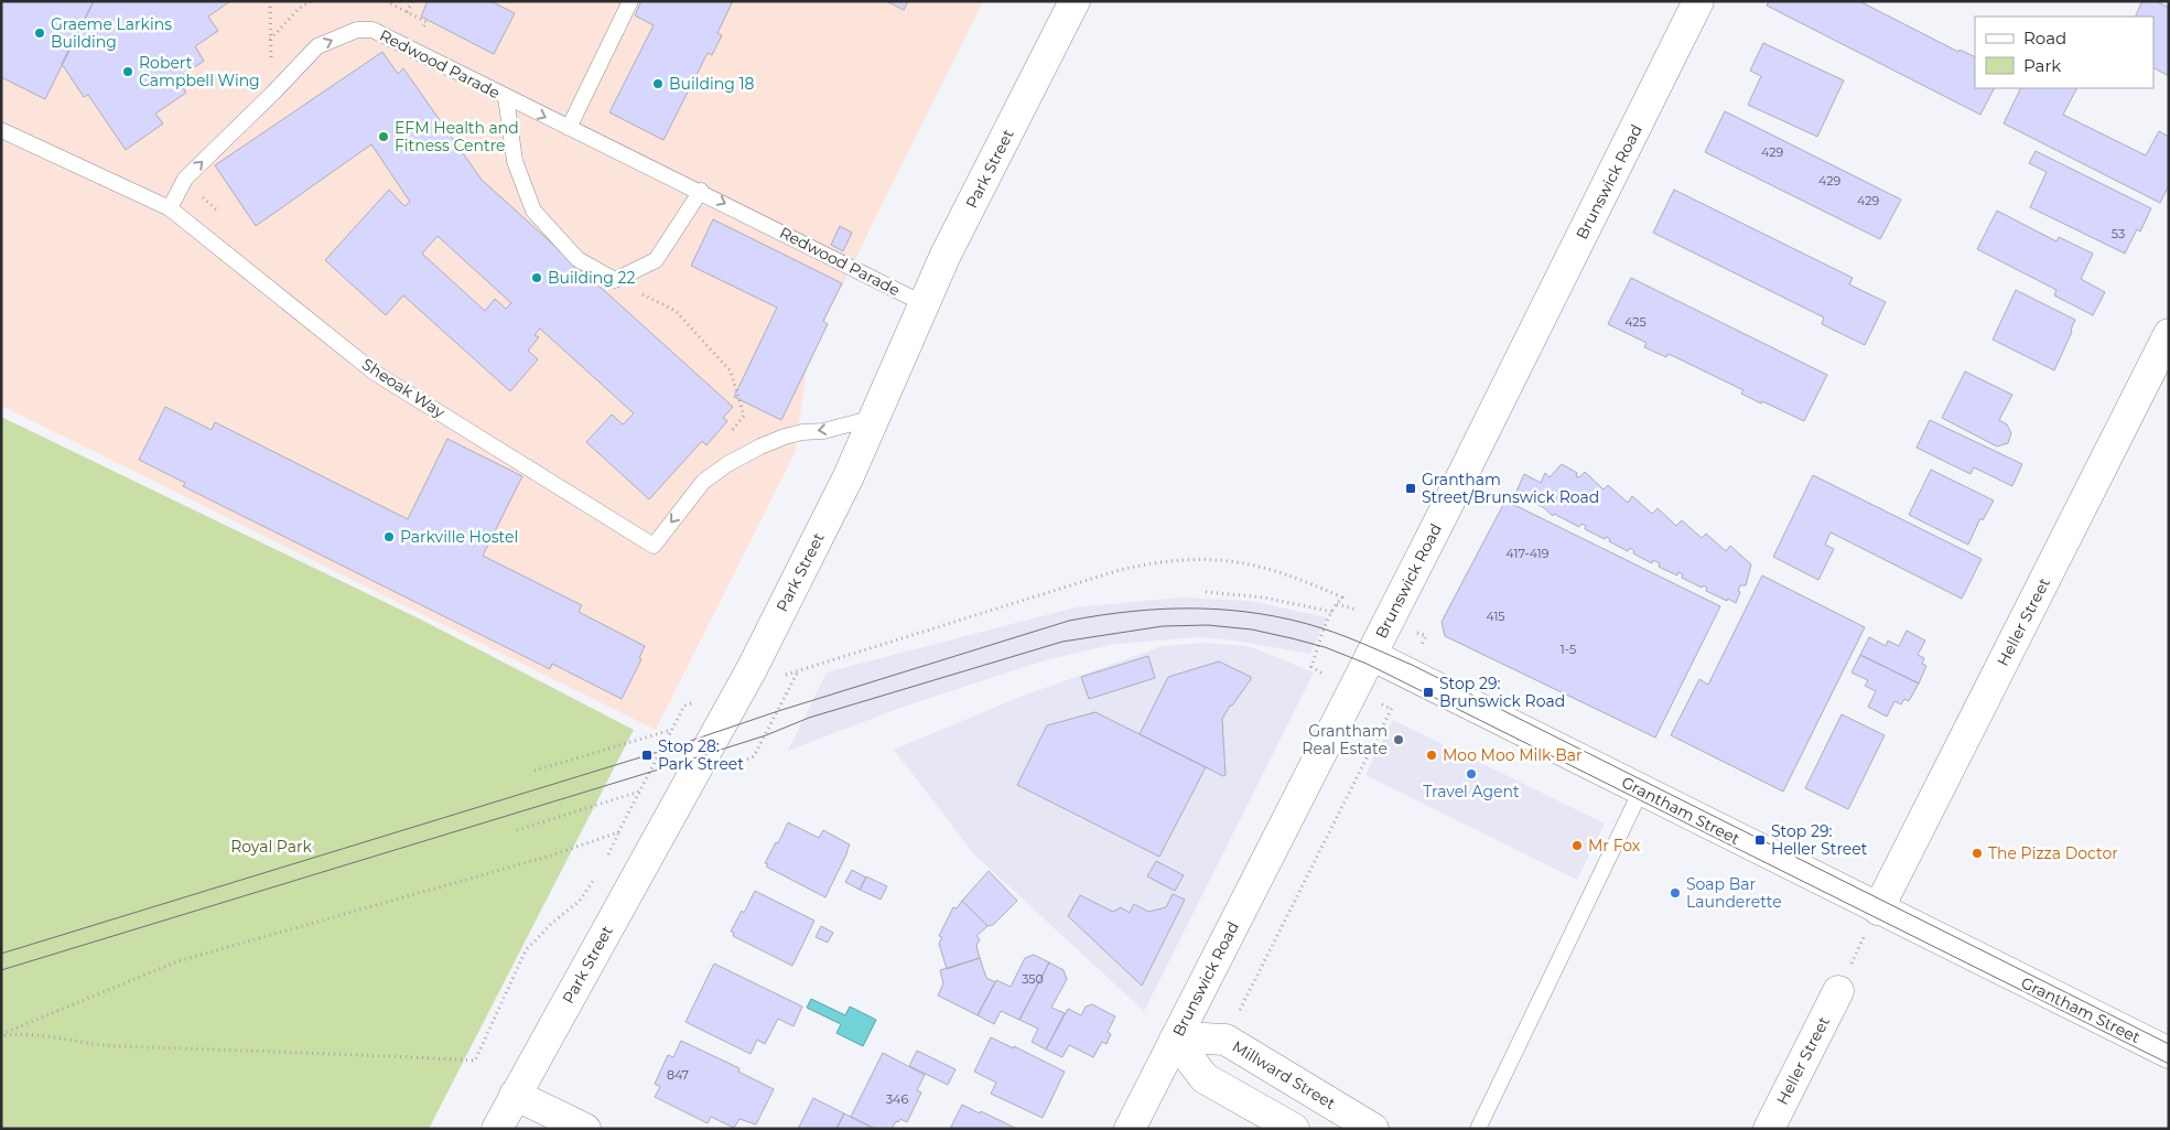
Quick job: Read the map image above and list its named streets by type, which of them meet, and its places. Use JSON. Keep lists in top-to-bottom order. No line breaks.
{"streets":{"street":["Park Street","Brunswick Road","Heller Street","Grantham Street","Millward Street"],"lane":["Redwood Parade","Sheoak Way"]},"crossings":[["Redwood Parade","Park Street"],["Redwood Parade","Sheoak Way"],["Park Street","Sheoak Way"],["Brunswick Road","Grantham Street"],["Brunswick Road","Millward Street"],["Heller Street","Grantham Street"]],"one_way":["Redwood Parade","Sheoak Way"],"parks":["Royal Park"],"places":{"other":["Graeme Larkins Building","Robert Campbell Wing","Building 18","EFM Health and Fitness Centre","Building 22","Parkville Hostel","Grantham Real Estate","Moo Moo Milk Bar","Travel Agent","Mr Fox","The Pizza Doctor","Soap Bar Launderette"],"transit":["Grantham Street/Brunswick Road","Stop 29: Brunswick Road","Stop 28: Park Street","Stop 29: Heller Street"]},"house_numbers":["429","429","429","53","425","417-419","415","1-5","350","847","346"],"legend":["Road","Park"]}
